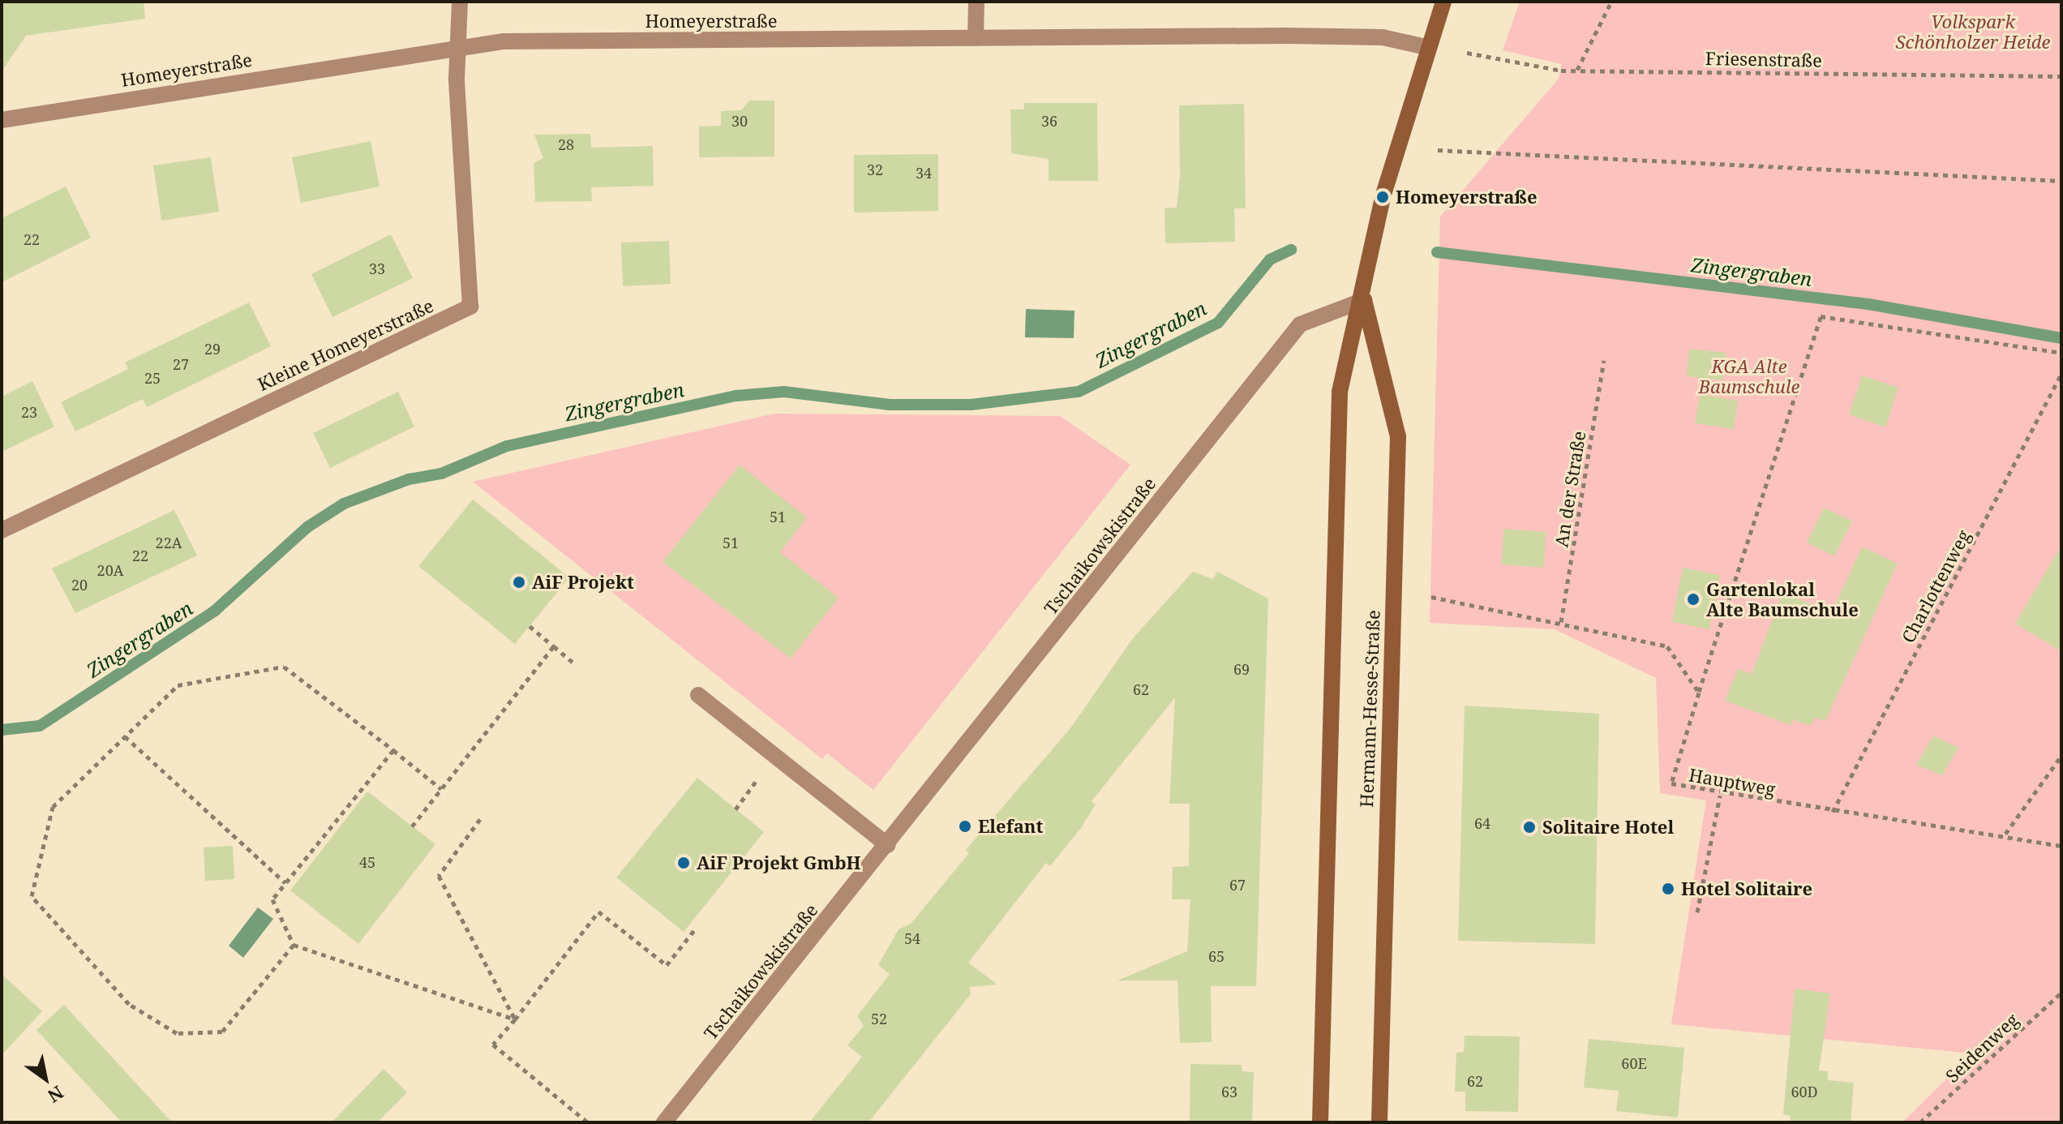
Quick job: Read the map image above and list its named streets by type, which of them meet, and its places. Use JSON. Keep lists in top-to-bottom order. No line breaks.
{"streets":{"main road":["Hermann-Hesse-Straße"],"street":["Homeyerstraße","Kleine Homeyerstraße","Tschaikowskistraße"],"path":["Friesenstraße","An der Straße","Charlottenweg","Hauptweg","Seidenweg"]},"crossings":[["Homeyerstraße","Kleine Homeyerstraße"],["Homeyerstraße","Hermann-Hesse-Straße"],["Tschaikowskistraße","Hermann-Hesse-Straße"],["Charlottenweg","Hauptweg"]],"water":["Zingergraben"],"parks":["Volkspark Schönholzer Heide","KGA Alte Baumschule"],"places":["Homeyerstraße","AiF Projekt","Gartenlokal Alte Baumschule","Elefant","Solitaire Hotel","AiF Projekt GmbH","Hotel Solitaire"],"house_numbers":["30","36","28","32","34","22","33","29","27","25","23","51","22A","51","22","20A","20","69","62","64","45","67","54","65","52","60E","62","63","60D"],"north":"bottom right"}
